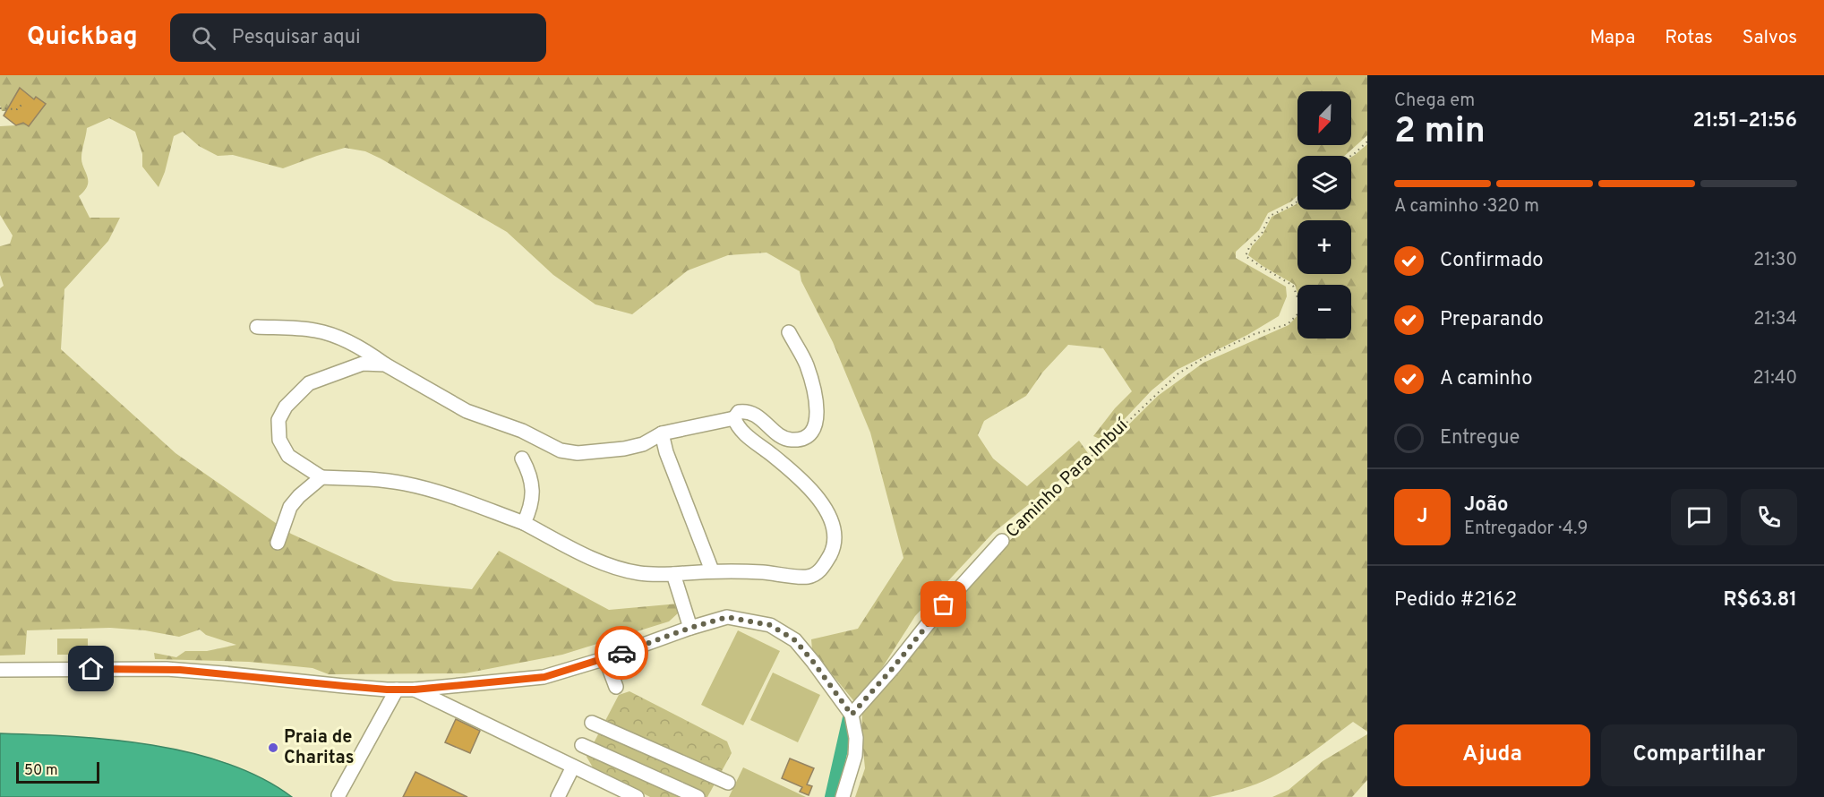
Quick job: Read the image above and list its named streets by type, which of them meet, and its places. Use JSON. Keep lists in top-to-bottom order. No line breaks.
{"streets":{"street":["Caminho Para Imbuí"]},"places":["Praia de Charitas"],"scale_bar":"50 m","north":"bottom left","page":{"header":"Quickbag","search":"Pesquisar aqui","nav":["Mapa","Rotas","Salvos"],"heading":["2 min","Chega em","21:51–21:56"],"panel":["João","Entregador · 4.9","Pedido #2162","R$63.81"],"map_buttons":["+","−"],"bar":"A caminho · 320 m","list":[["Confirmado","21:30"],["Preparando","21:34"],["A caminho","21:40"],"Entregue"],"round":"J","buttons":["Ajuda","Compartilhar"],"scale":"50 m"}}
